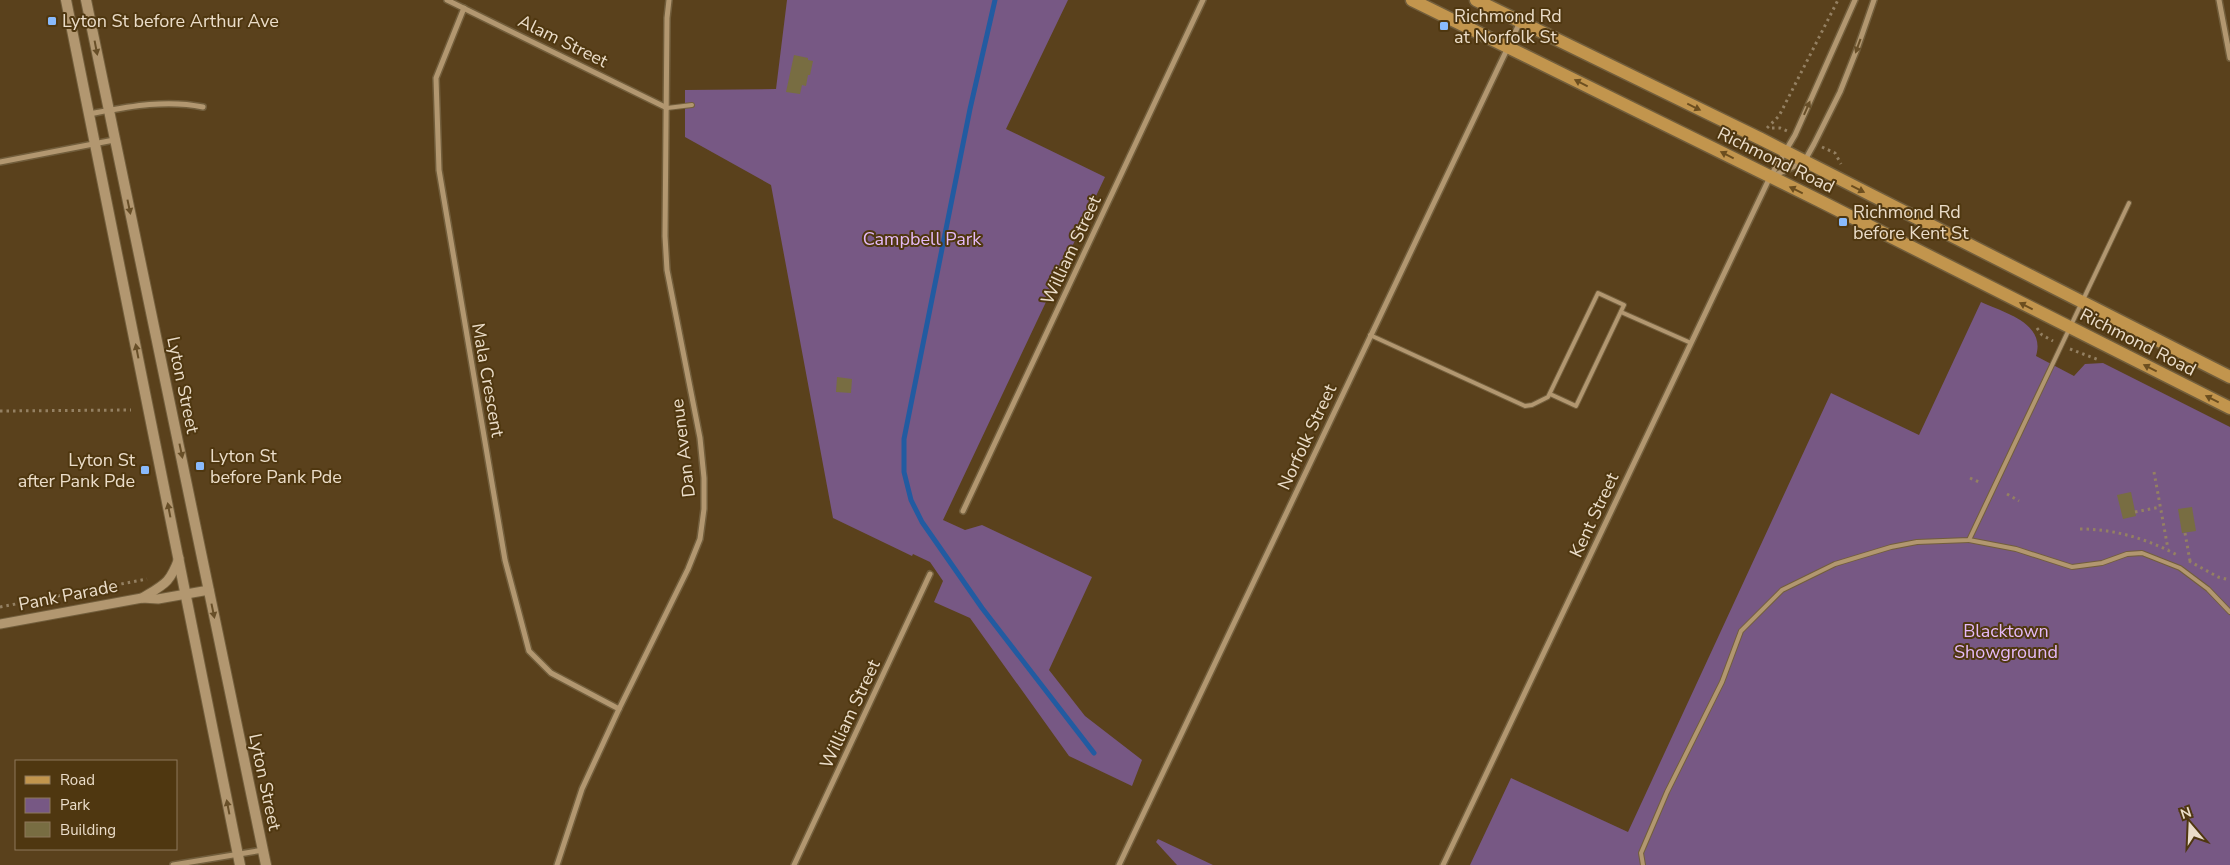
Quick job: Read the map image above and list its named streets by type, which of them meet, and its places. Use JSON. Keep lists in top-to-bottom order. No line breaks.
{"streets":{"main road":["Richmond Road","Lyton Street"],"street":["Alam Street","William Street","Mala Crescent","Norfolk Street","Dan Avenue","Kent Street","Pank Parade"]},"crossings":[["Alam Street","Mala Crescent"],["Alam Street","Dan Avenue"],["Richmond Road","Norfolk Street"],["Richmond Road","Kent Street"],["Mala Crescent","Dan Avenue"],["Lyton Street","Pank Parade"]],"parks":["Campbell Park","Blacktown Showground"],"places":{"transit":["Lyton St before Arthur Ave","Richmond Rd at Norfolk St","Richmond Rd before Kent St","Lyton St before Pank Pde","Lyton St after Pank Pde"]},"legend":["Road","Park","Building"],"north":"top"}
